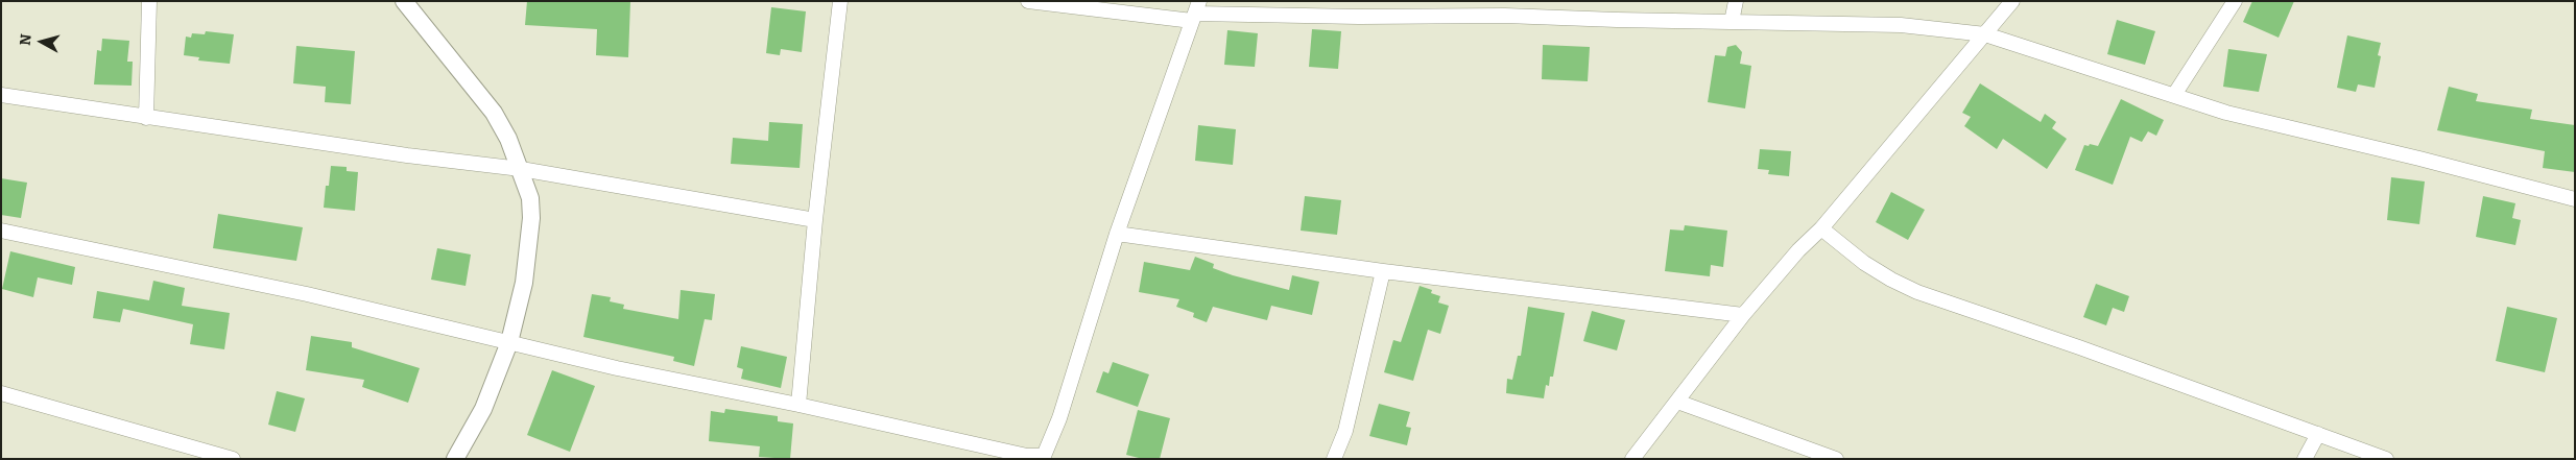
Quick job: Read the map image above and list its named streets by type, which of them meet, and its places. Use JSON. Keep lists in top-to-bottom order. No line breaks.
{"north":"left"}
